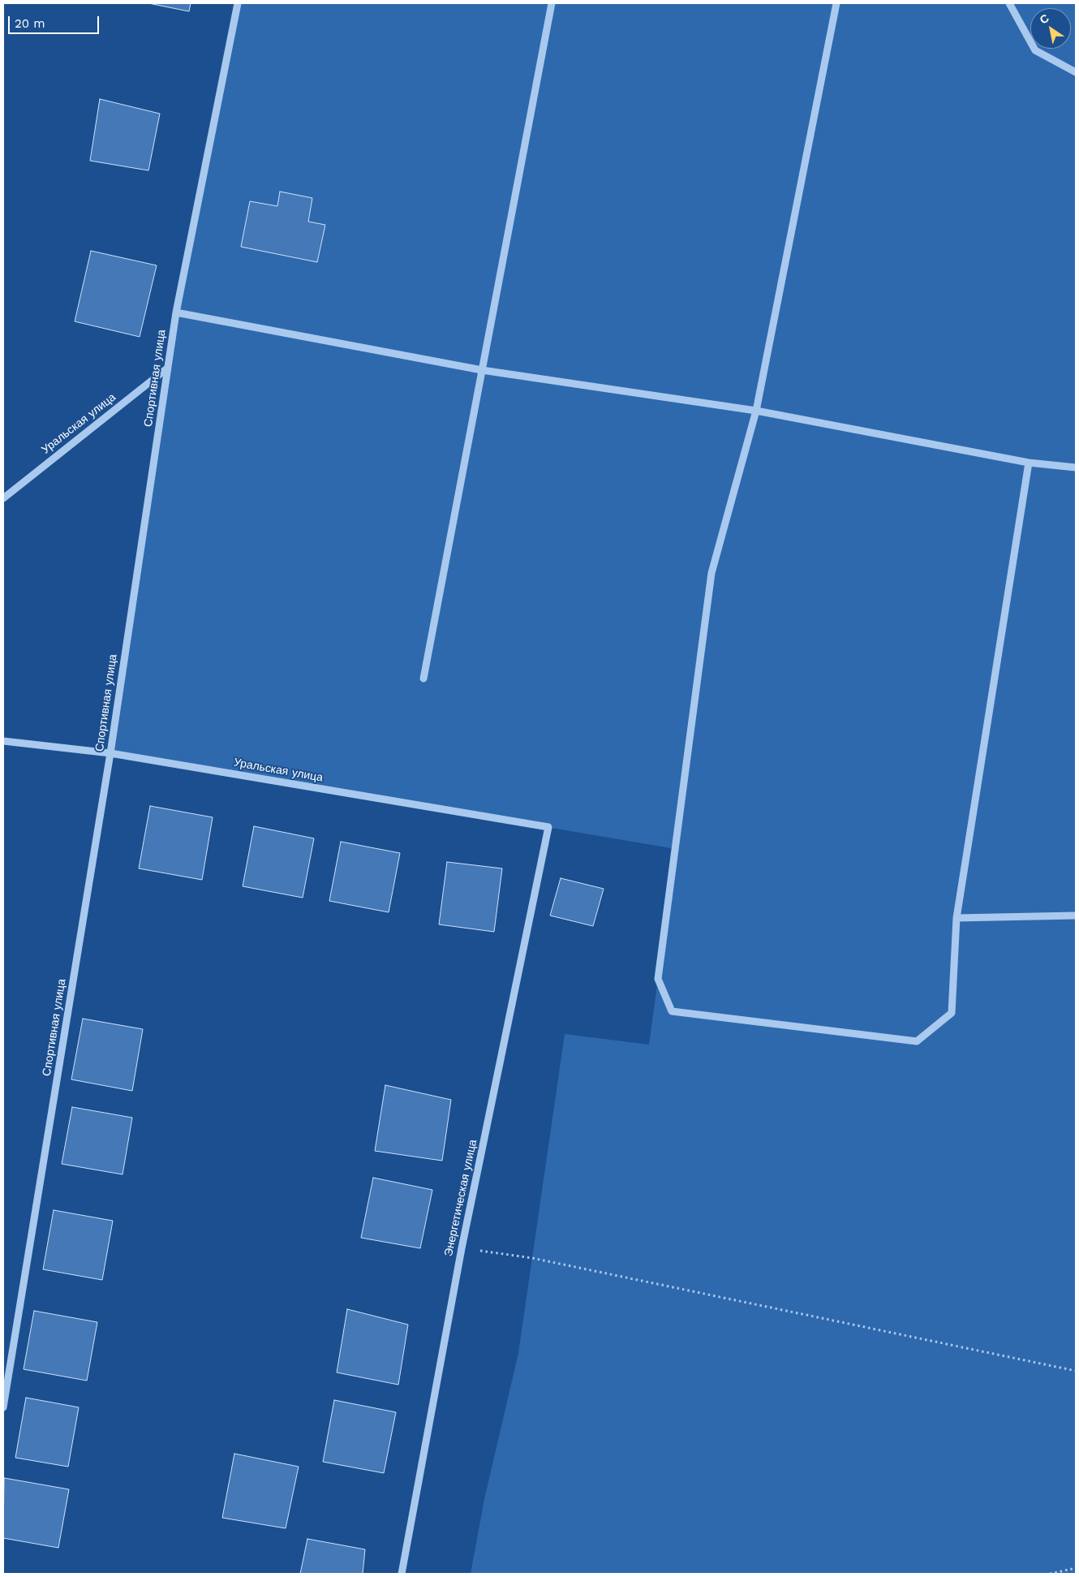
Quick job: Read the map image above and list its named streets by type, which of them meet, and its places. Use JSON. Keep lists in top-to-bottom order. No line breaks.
{"streets":{"street":["Спортивная улица","Уральская улица","Энергетическая улица"]},"crossings":[["Спортивная улица","Уральская улица"],["Уральская улица","Энергетическая улица"]],"scale_bar":"20 m","north":"top left"}
